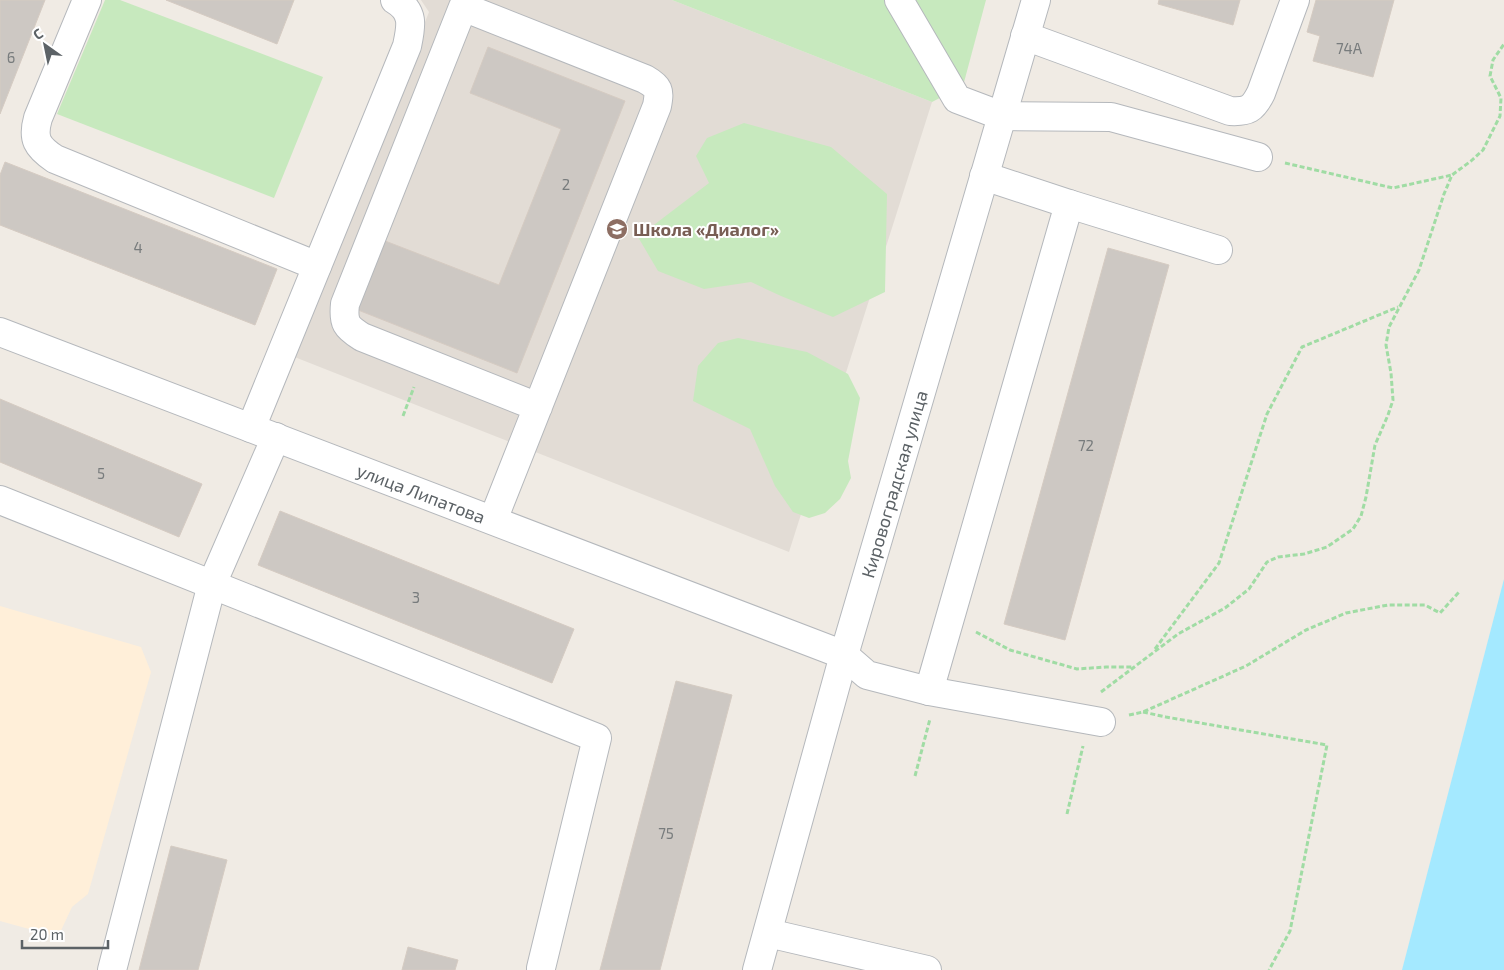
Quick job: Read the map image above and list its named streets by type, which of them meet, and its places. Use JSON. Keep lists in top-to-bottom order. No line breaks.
{"streets":{"street":["Кировоградская улица","улица Липатова"]},"crossings":[["Кировоградская улица","улица Липатова"]],"places":{"school or university":["Школа «Диалог»"]},"house_numbers":["74А","6","2","4","72","5","3","75"],"scale_bar":"20 m","north":"top left"}
